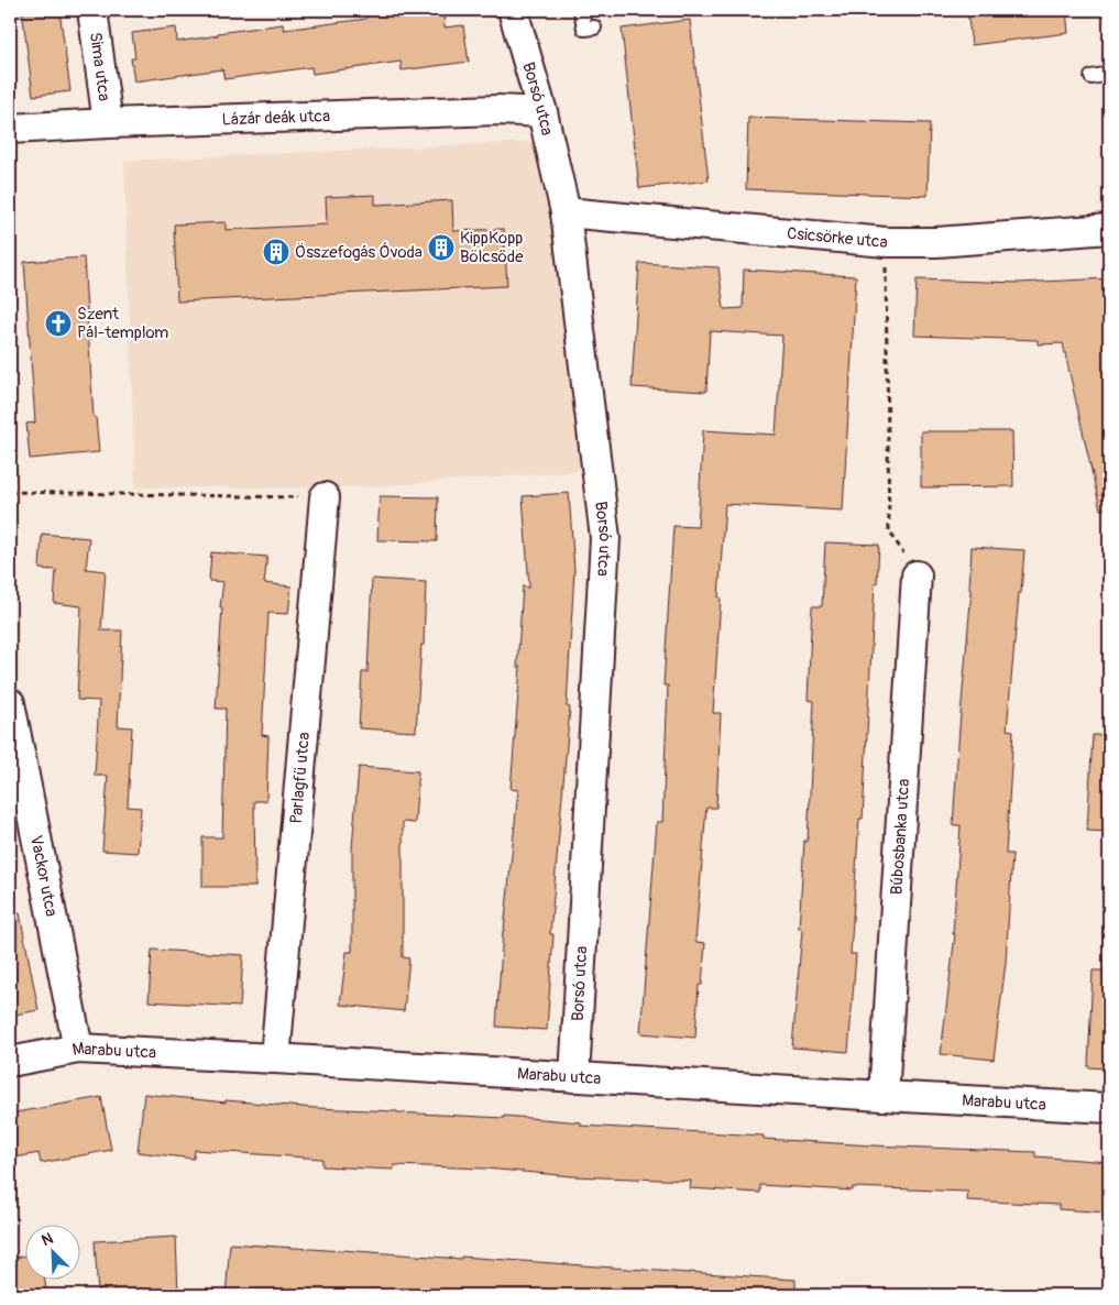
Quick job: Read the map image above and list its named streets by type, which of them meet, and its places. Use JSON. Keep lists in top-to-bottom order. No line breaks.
{"streets":{"street":["Sima utca","Borsó utca","Lázár deák utca","Csicsörke utca","Parlagfű utca","Búbosbanka utca","Vackor utca","Marabu utca"]},"crossings":[["Sima utca","Lázár deák utca"],["Borsó utca","Lázár deák utca"],["Borsó utca","Csicsörke utca"],["Borsó utca","Marabu utca"],["Parlagfű utca","Marabu utca"],["Búbosbanka utca","Marabu utca"],["Vackor utca","Marabu utca"]],"places":{"building":["KippKopp Bölcsőde","Összefogás Óvoda"],"church":["Szent Pál-templom"]},"north":"top left"}
